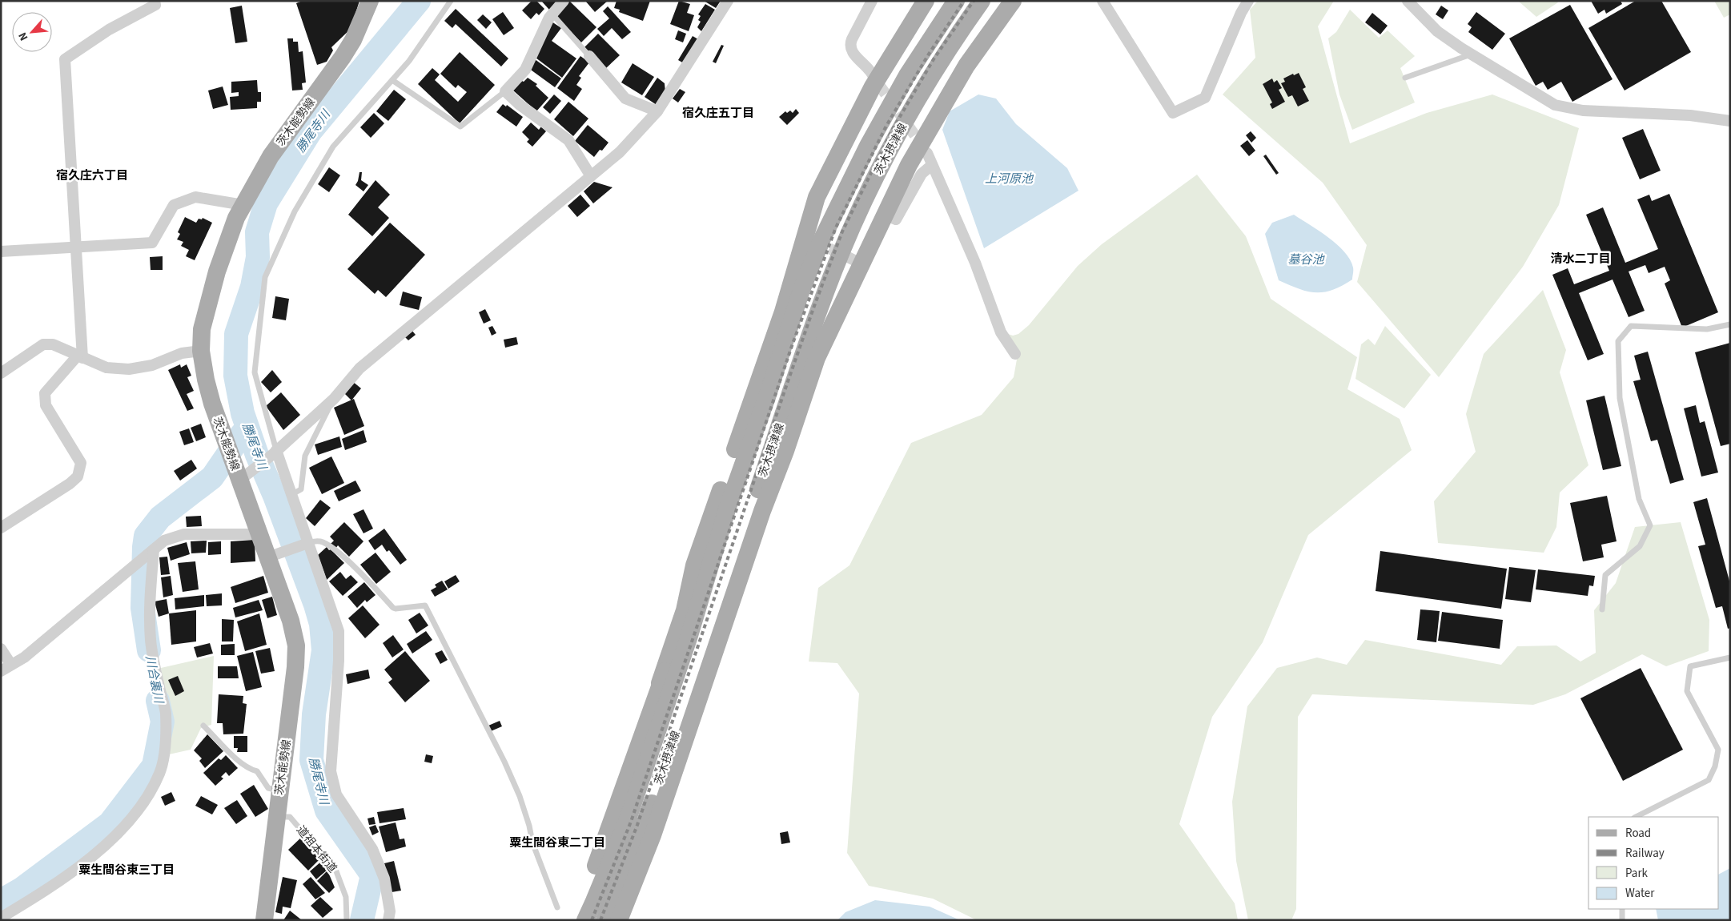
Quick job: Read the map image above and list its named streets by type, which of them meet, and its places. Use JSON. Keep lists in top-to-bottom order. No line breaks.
{"streets":{"main road":["茨木能勢線","茨木摂津線"],"lane":["道祖本街道"]},"crossings":[["茨木能勢線","道祖本街道"]],"districts":["宿久庄五丁目","宿久庄六丁目","清水二丁目","粟生間谷東二丁目","粟生間谷東三丁目"],"water":["勝尾寺川","上河原池","墓谷池","川合裏川"],"legend":["Road","Railway","Park","Water"],"north":"bottom left"}
